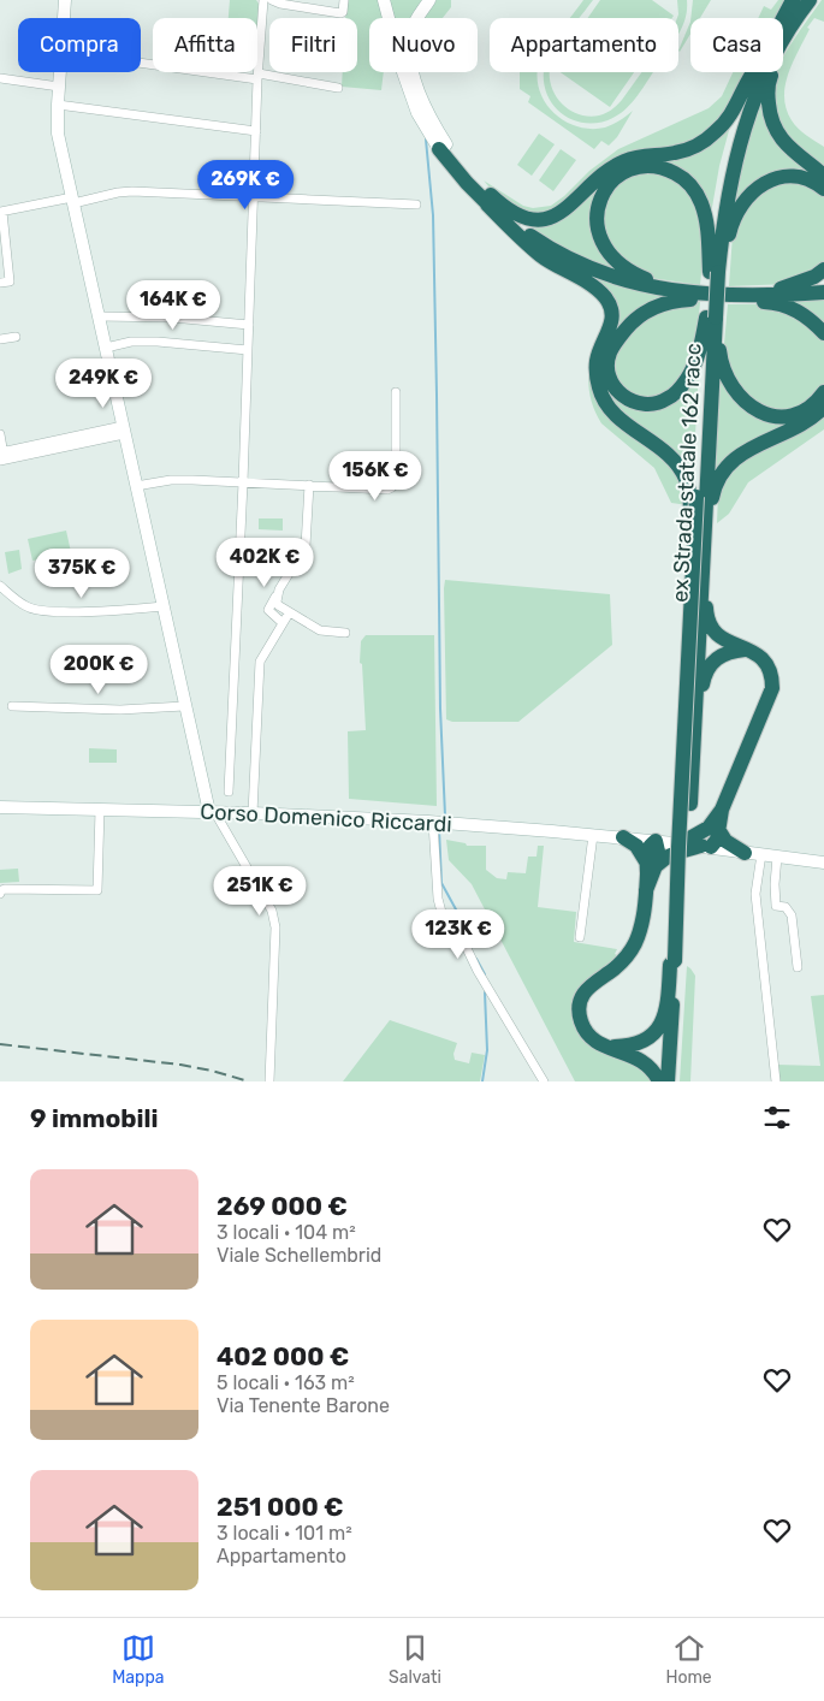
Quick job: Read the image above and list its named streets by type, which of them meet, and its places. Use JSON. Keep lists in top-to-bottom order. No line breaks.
{"streets":{"highway":["ex Strada statale 162 racc"],"street":["Corso Domenico Riccardi"]},"page":{"chip":["Compra","Affitta","Filtri","Nuovo","Appartamento","Casa"],"price":["269K €","164K €","249K €","156K €","402K €","375K €","200K €","251K €","123K €"],"heading":"9 immobili","list":[{"name":"269 000 €","note":"3 locali · 104 m² · Viale Schellembrid"},{"name":"402 000 €","note":"5 locali · 163 m² · Via Tenente Barone"},{"name":"251 000 €","note":"3 locali · 101 m² · Appartamento"}],"tabs":["Mappa","Salvati","Home"]}}
